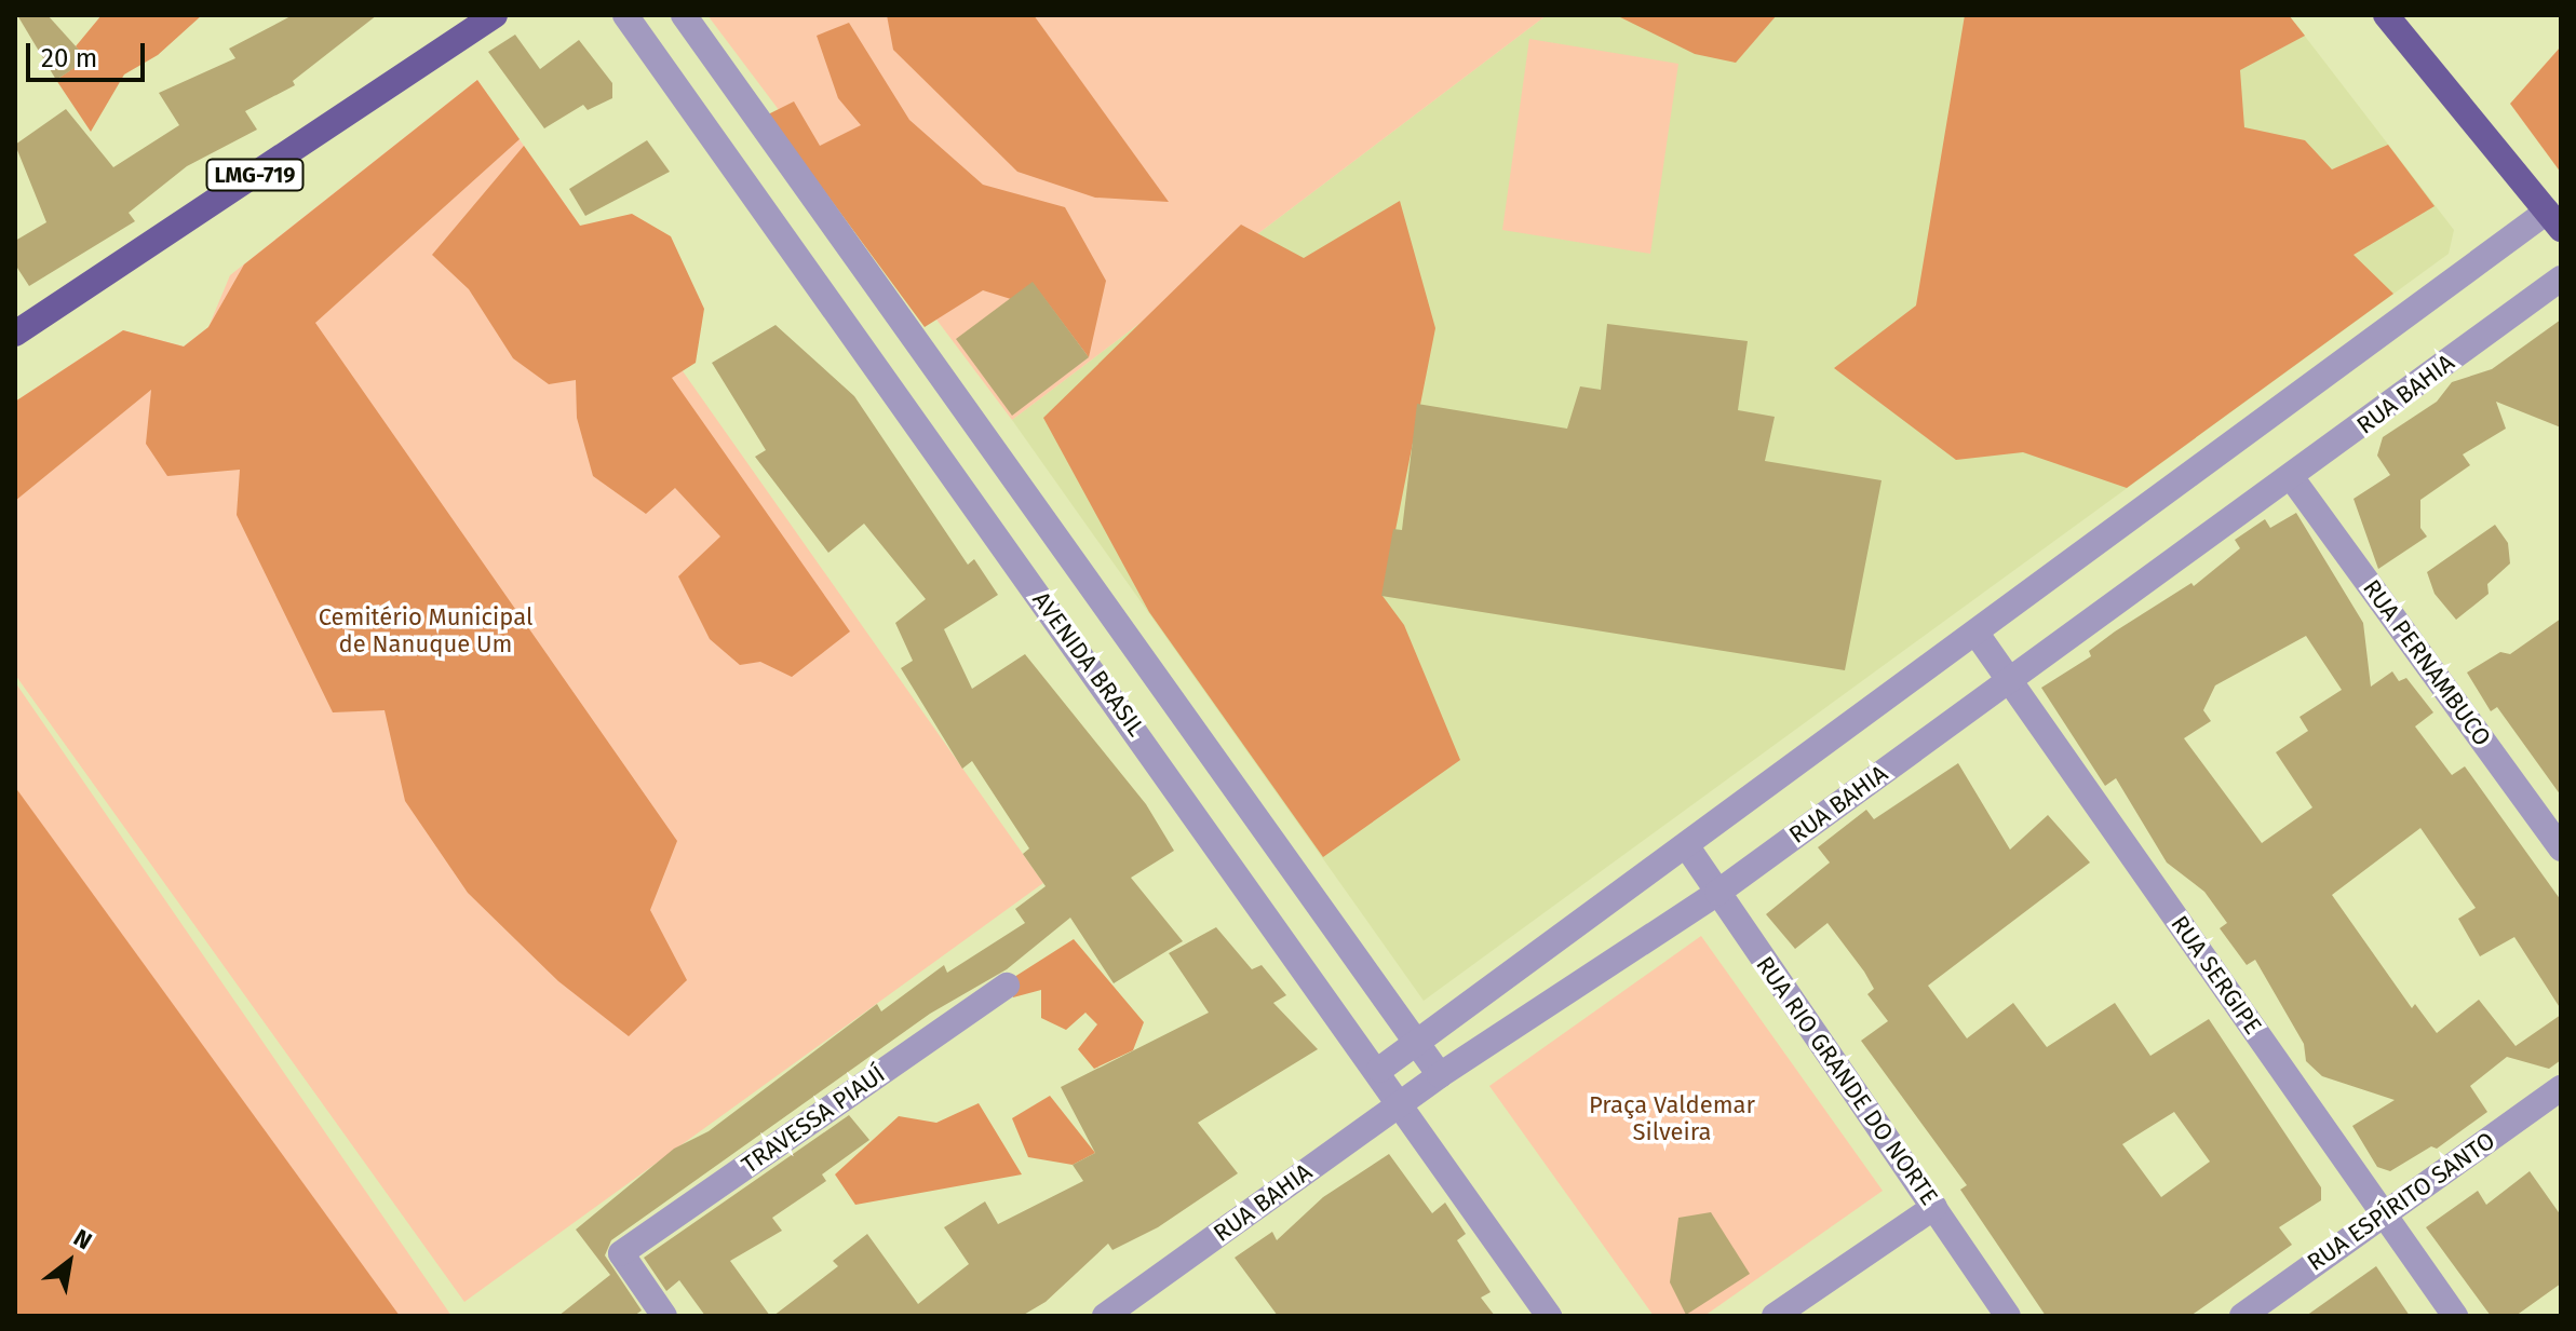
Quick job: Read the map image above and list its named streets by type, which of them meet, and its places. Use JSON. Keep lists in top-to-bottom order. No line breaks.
{"streets":{"main road":["LMG-719"],"street":["RUA BAHIA","RUA PERNAMBUCO","AVENIDA BRASIL","RUA SERGIPE","RUA RIO GRANDE DO NORTE","TRAVESSA PIAUÍ","RUA ESPÍRITO SANTO"]},"crossings":[["RUA BAHIA","RUA PERNAMBUCO"],["RUA BAHIA","AVENIDA BRASIL"],["RUA BAHIA","RUA SERGIPE"],["RUA BAHIA","RUA RIO GRANDE DO NORTE"],["RUA SERGIPE","RUA ESPÍRITO SANTO"]],"parks":["Cemitério Municipal de Nanuque Um","Praça Valdemar Silveira"],"scale_bar":"20 m","north":"top right"}
